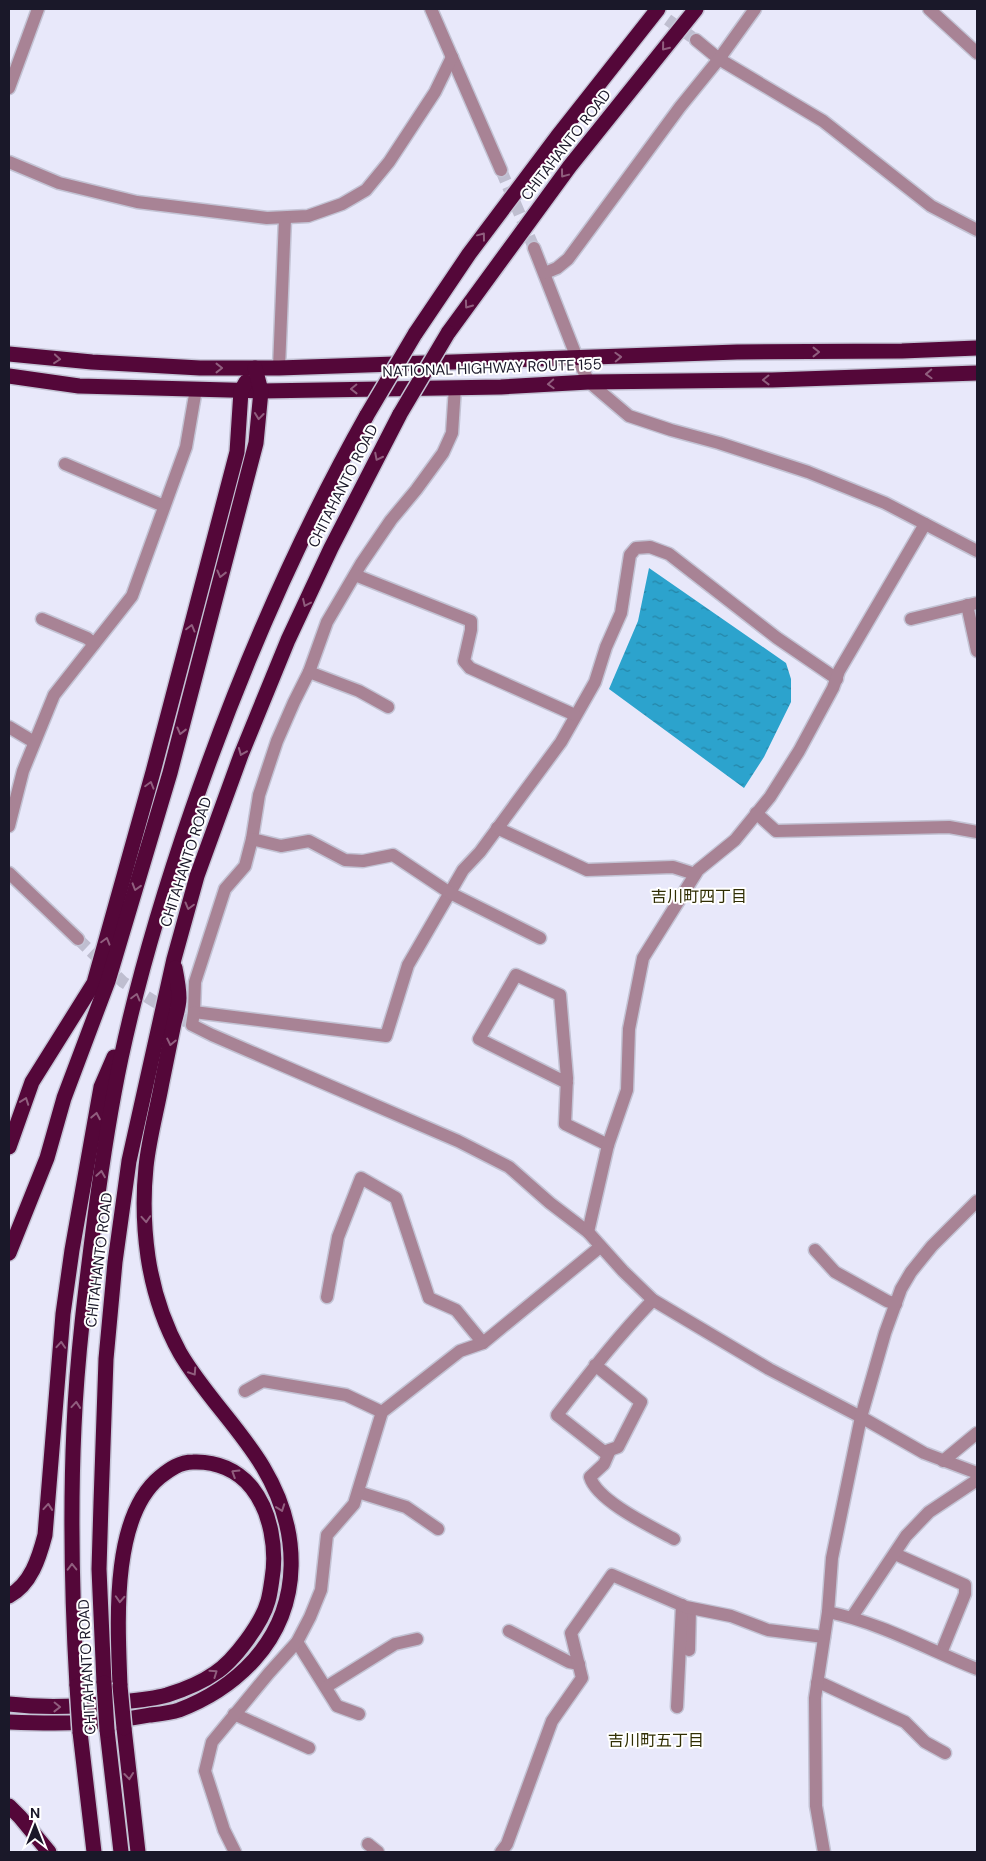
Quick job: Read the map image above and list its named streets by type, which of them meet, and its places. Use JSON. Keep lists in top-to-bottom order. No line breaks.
{"streets":{"highway":["CHITAHANTO ROAD","NATIONAL HIGHWAY ROUTE 155"]},"districts":["吉川町四丁目","吉川町五丁目"],"north":"top"}
